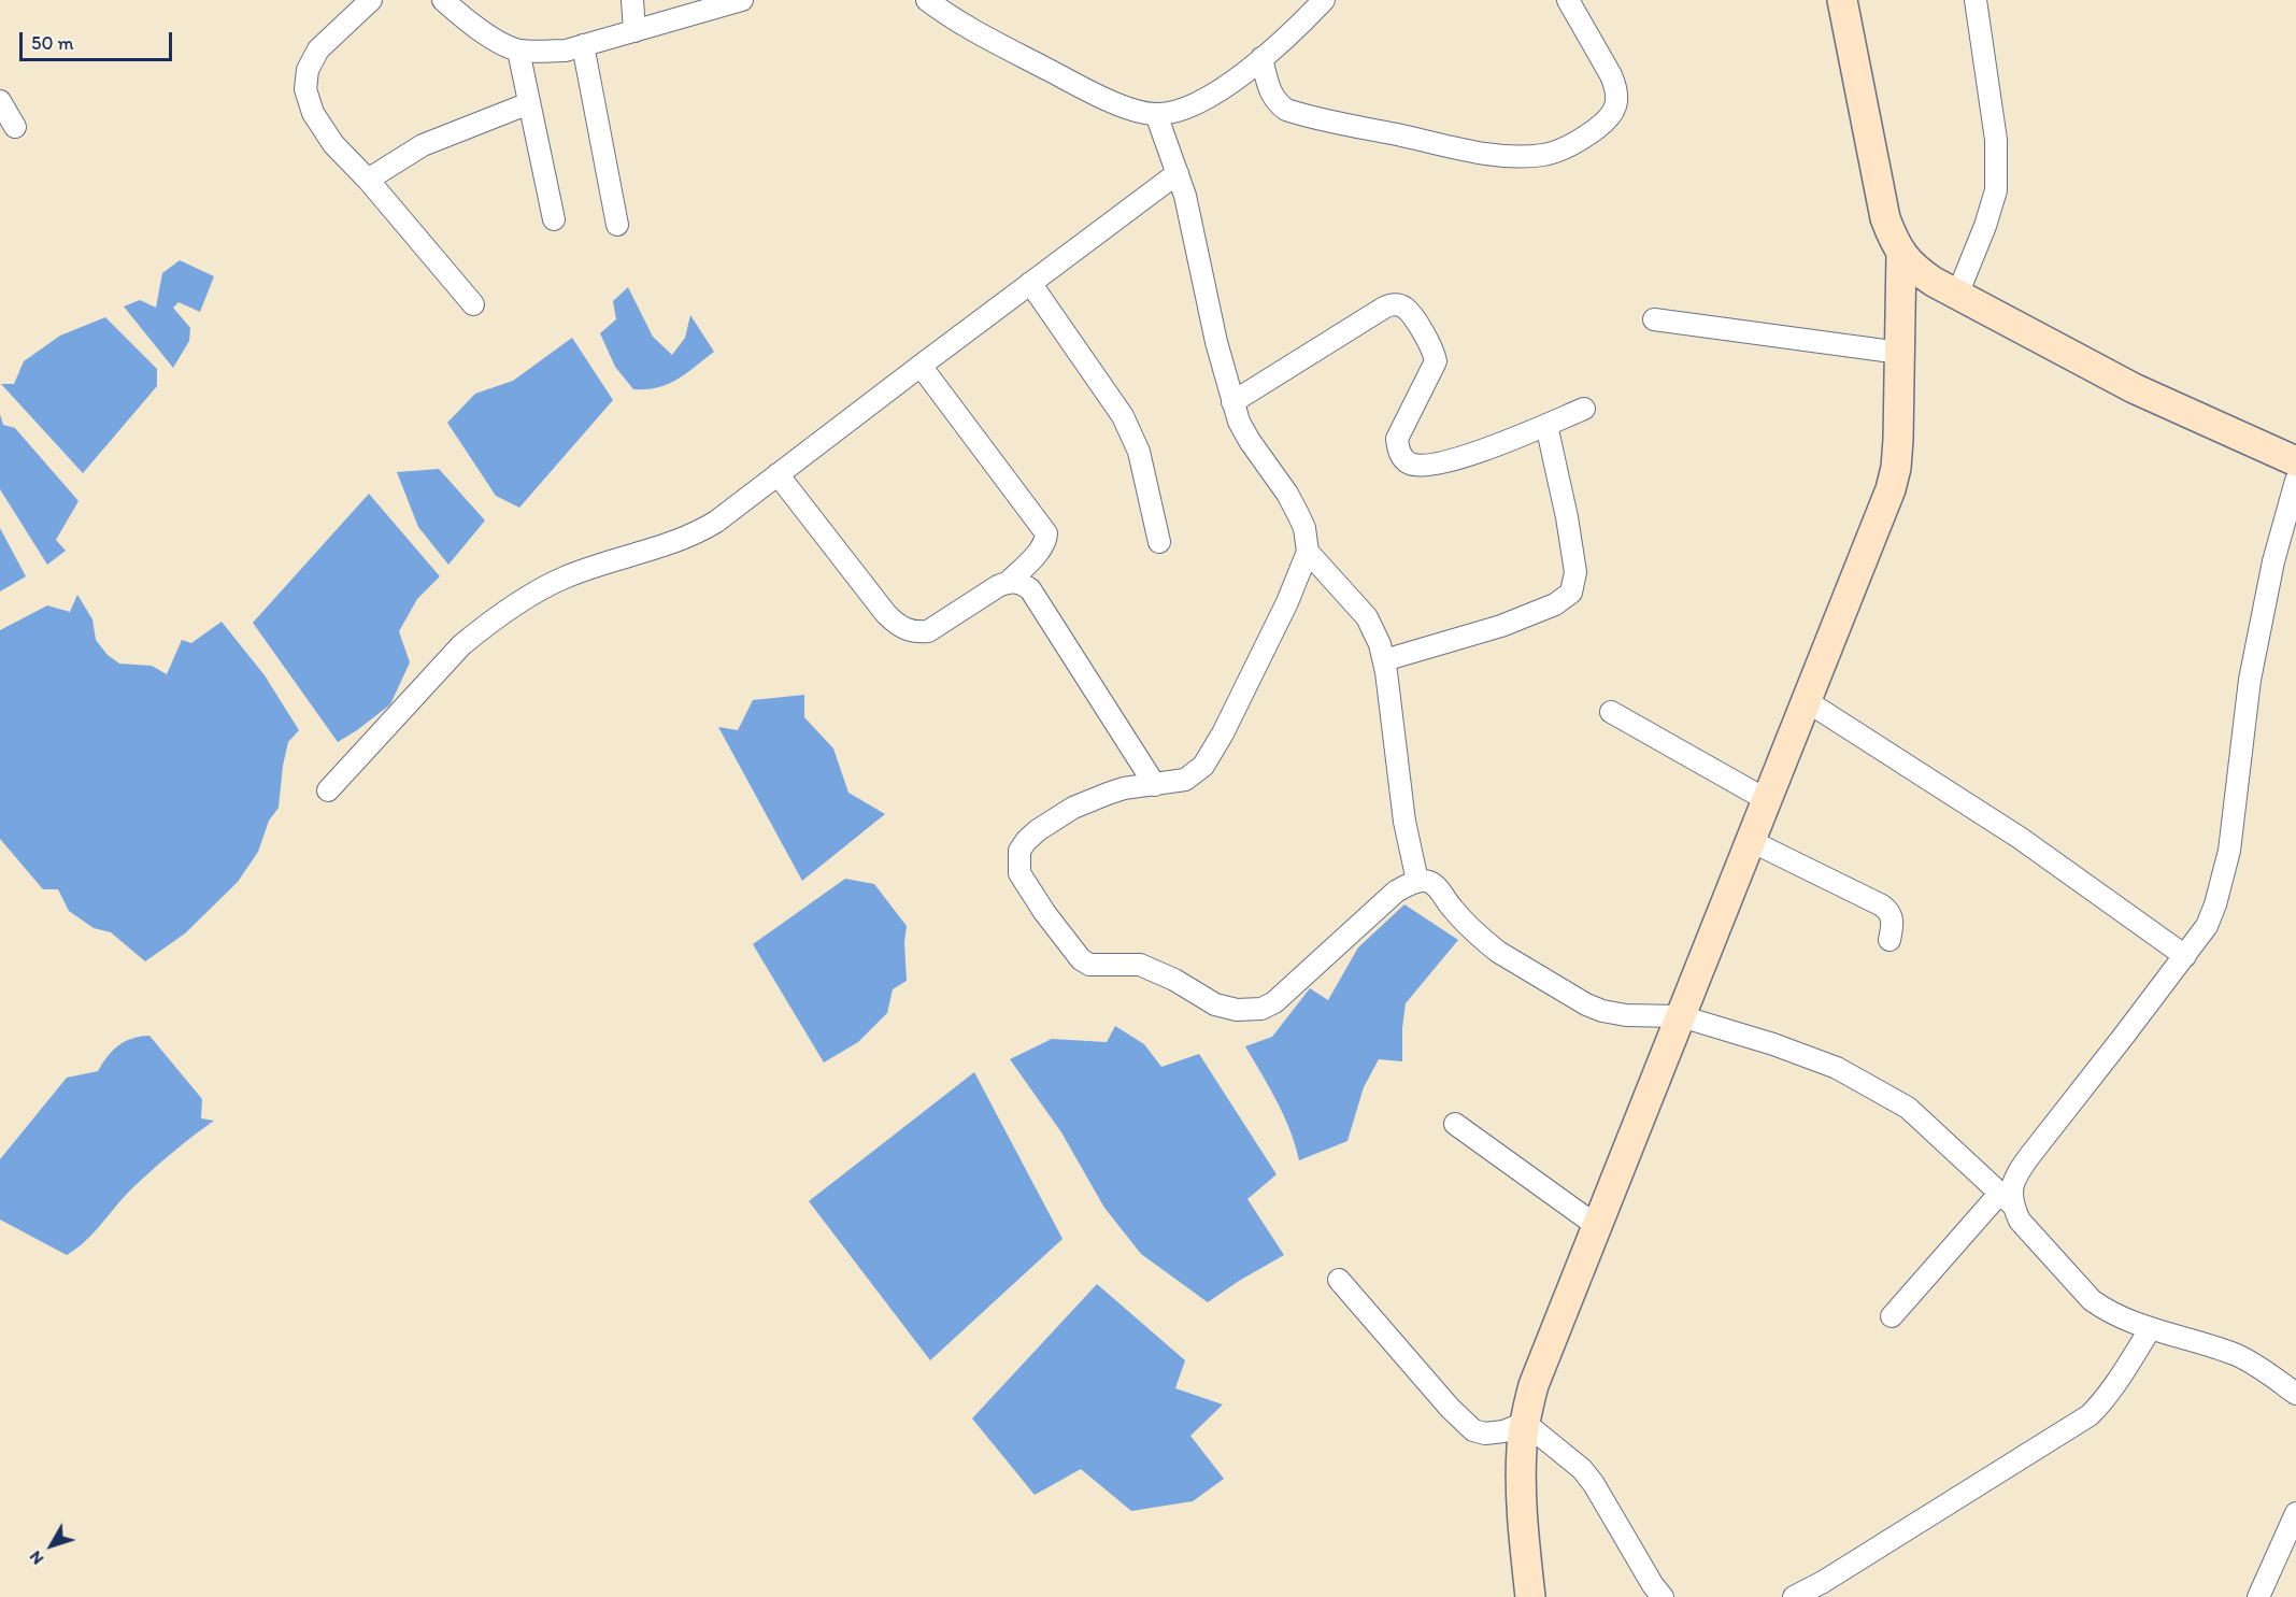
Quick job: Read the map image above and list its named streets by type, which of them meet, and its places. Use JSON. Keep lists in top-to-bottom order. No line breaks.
{"scale_bar":"50 m","north":"bottom left"}
